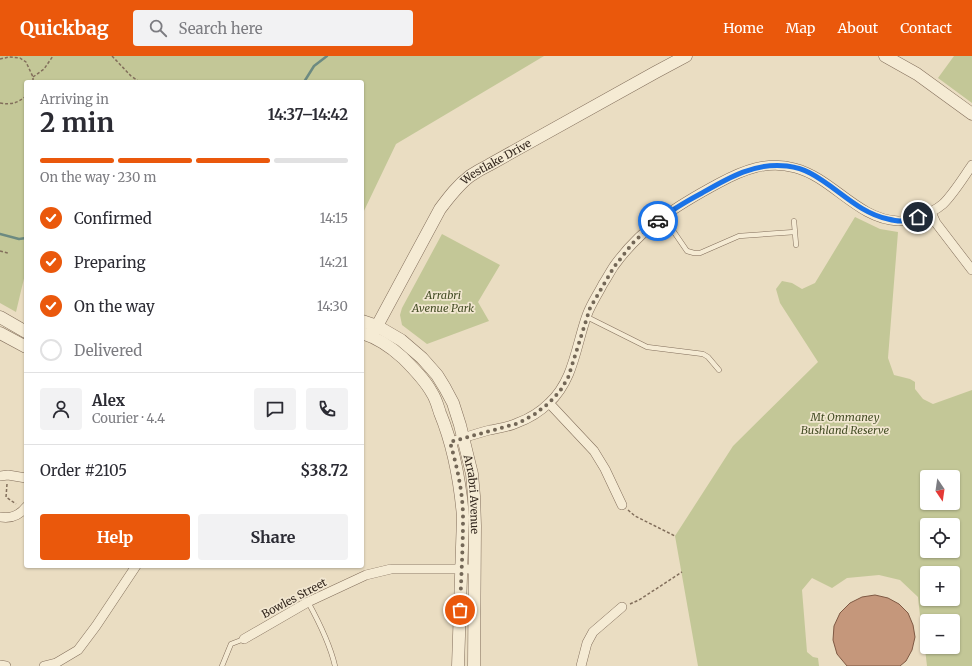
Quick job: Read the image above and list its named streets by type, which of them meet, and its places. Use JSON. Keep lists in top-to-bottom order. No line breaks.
{"streets":{"street":["Westlake Drive","Arrabri Avenue","Bowles Street"]},"crossings":[["Westlake Drive","Arrabri Avenue"],["Arrabri Avenue","Bowles Street"]],"parks":["Arrabri Avenue Park","Mt Ommaney Bushland Reserve"],"north":"bottom","page":{"header":"Quickbag","search":"Search here","nav":["Home","Map","About","Contact"],"heading":["2 min","Arriving in","14:37–14:42"],"panel":["Alex","Courier · 4.4","Order #2105","$38.72"],"bar":"On the way · 230 m","list":[["Confirmed","14:15"],["Preparing","14:21"],["On the way","14:30"],"Delivered"],"map_buttons":["+","−"],"buttons":["Help","Share"]}}
